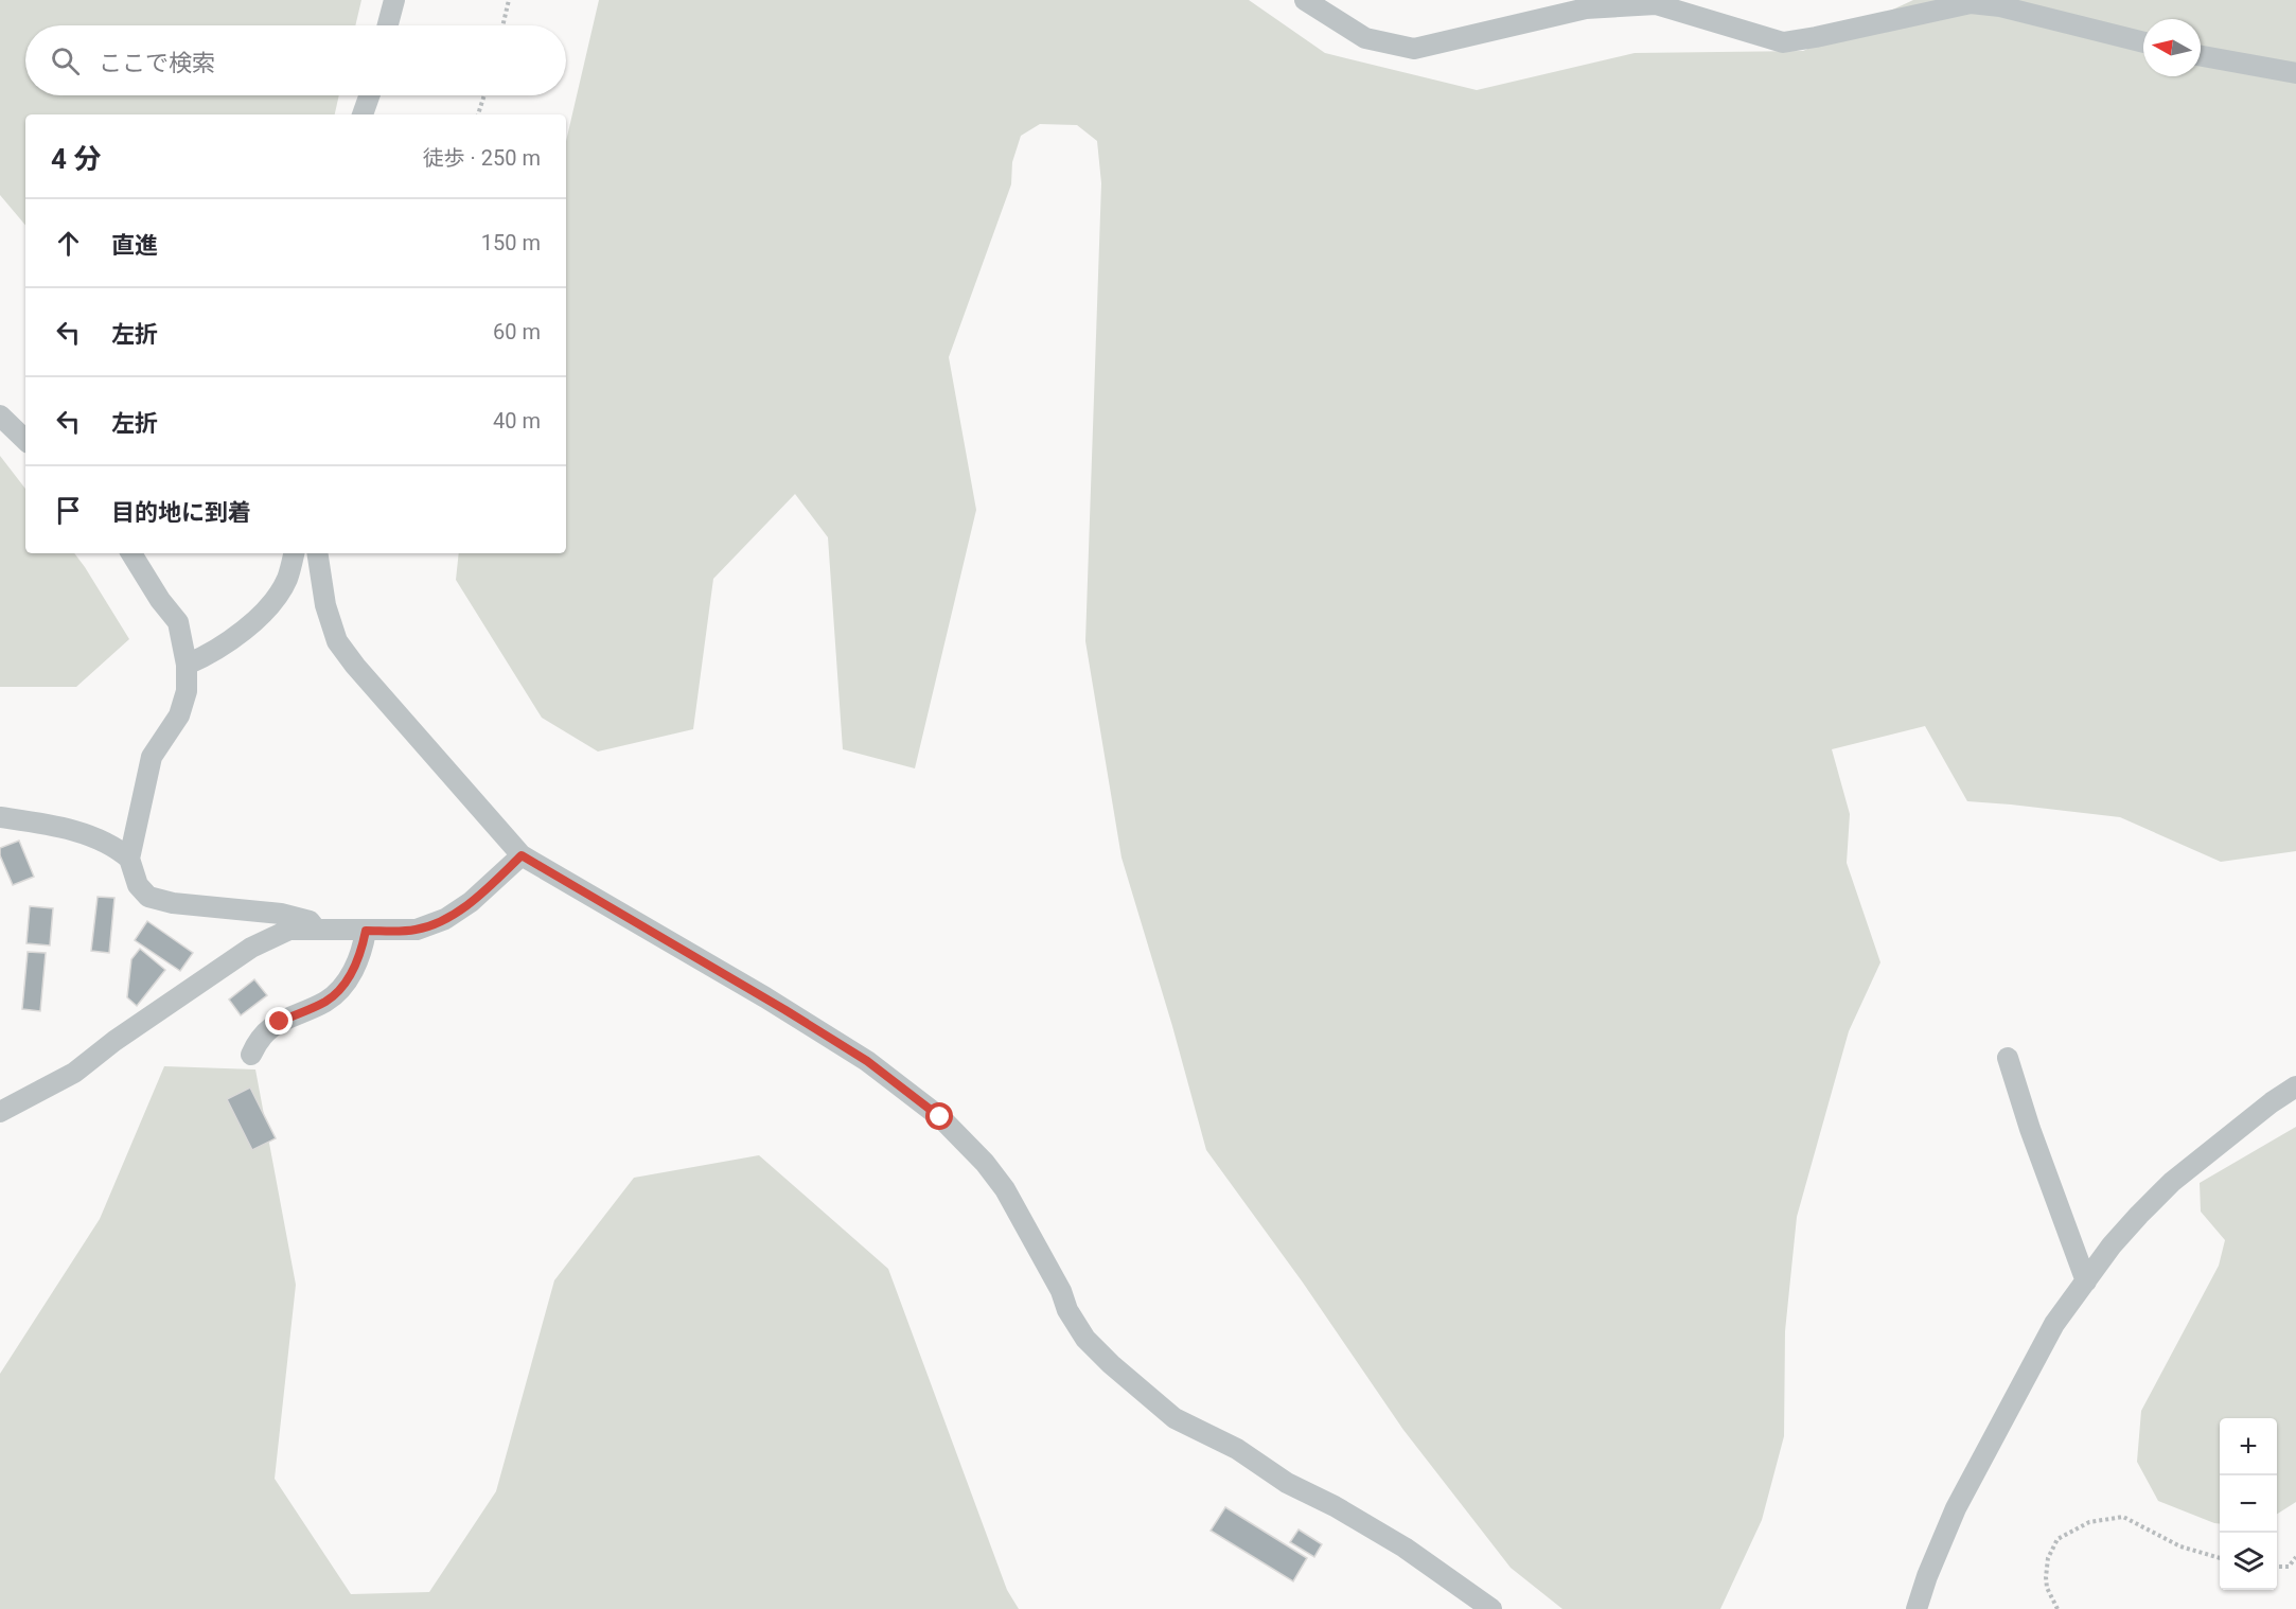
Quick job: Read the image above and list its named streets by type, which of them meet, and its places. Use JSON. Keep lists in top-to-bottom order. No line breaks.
{"north":"left","page":{"search":"ここで検索","heading":["4 分","徒歩 · 250 m"],"list":[["直進","150 m"],["左折","60 m"],["左折","40 m"],"目的地に到着"],"map_buttons":["+","−"]}}
